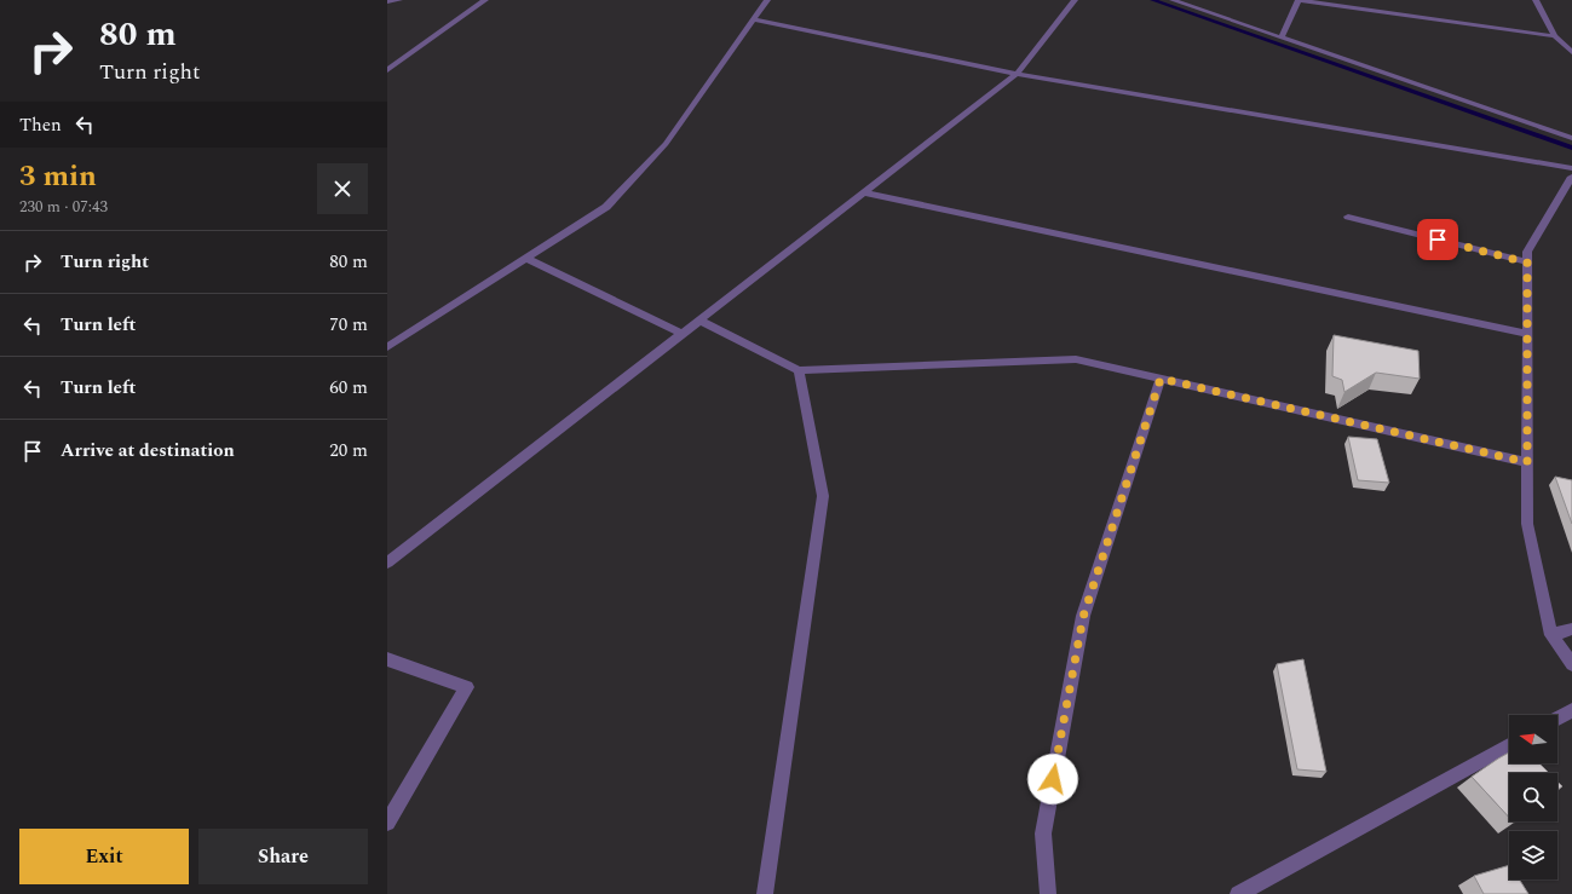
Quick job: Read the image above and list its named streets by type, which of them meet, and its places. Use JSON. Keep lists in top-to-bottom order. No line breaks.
{"north":"left","page":{"turn":["80 m","Turn right"],"then":"Then","heading":["3 min","230 m · 07:43"],"list":[{"name":"Turn right","value":"80 m"},{"name":"Turn left","value":"70 m"},{"name":"Turn left","value":"60 m"},{"name":"Arrive at destination","value":"20 m"}],"buttons":["Exit","Share"]}}
